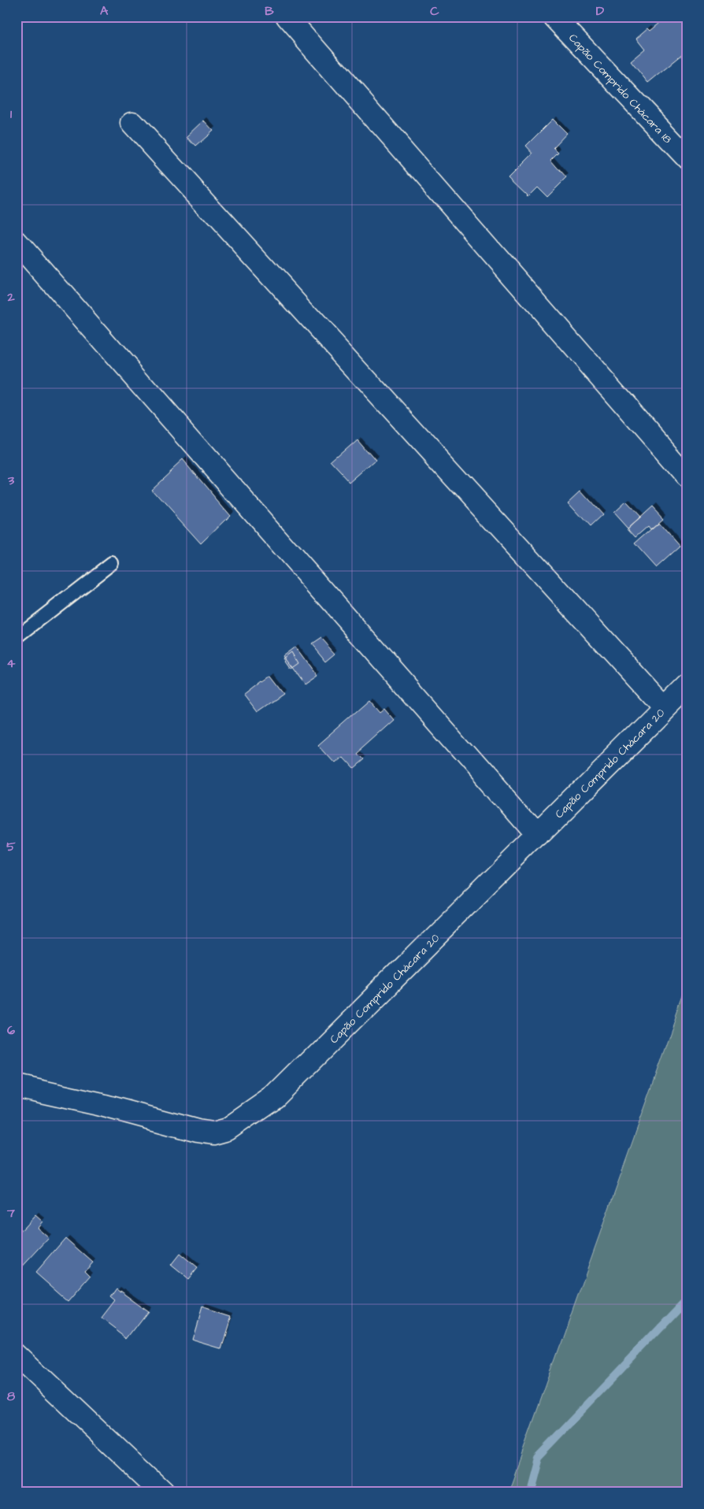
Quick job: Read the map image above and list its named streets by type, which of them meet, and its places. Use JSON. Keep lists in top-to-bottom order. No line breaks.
{"streets":{"street":["Capão Comprido Chácara 18","Capão Comprido Chácara 20"]},"grid":{"columns":["A","B","C","D"],"rows":["1","2","3","4","5","6","7","8"]}}
